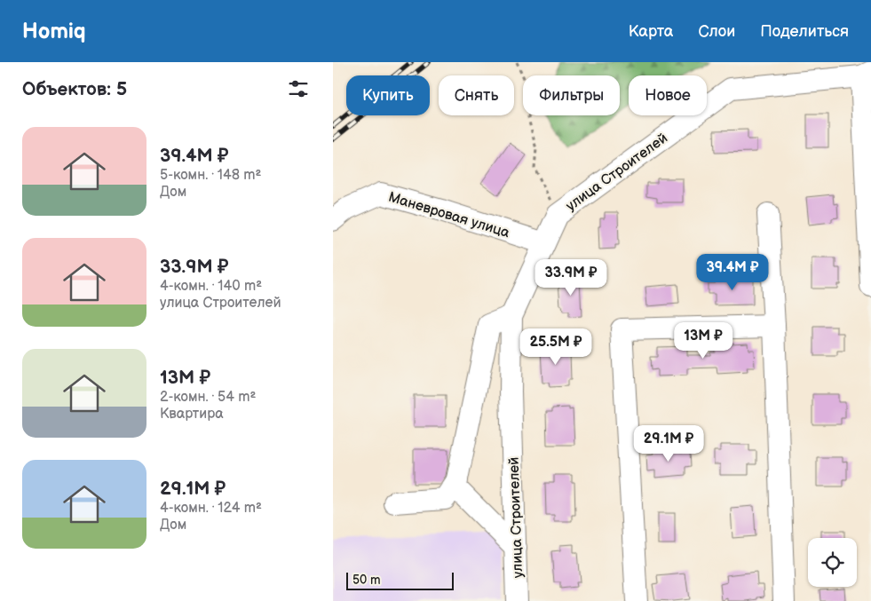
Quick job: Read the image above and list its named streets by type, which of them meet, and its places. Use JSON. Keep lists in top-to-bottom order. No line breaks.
{"streets":{"street":["улица Строителей","Маневровая улица"]},"crossings":[["улица Строителей","Маневровая улица"]],"scale_bar":"50 m","page":{"header":"Homiq","nav":["Карта","Слои","Поделиться"],"heading":"Объектов: 5","chip":["Купить","Снять","Фильтры","Новое"],"list":[{"name":"39.4M ₽","note":"5-комн. · 148 m² · Дом"},{"name":"33.9M ₽","note":"4-комн. · 140 m² · улица Строителей"},{"name":"13M ₽","note":"2-комн. · 54 m² · Квартира"},{"name":"29.1M ₽","note":"4-комн. · 124 m² · Дом"}],"price":["39.4M ₽","33.9M ₽","13M ₽","25.5M ₽","29.1M ₽"],"scale":"50 m"}}
